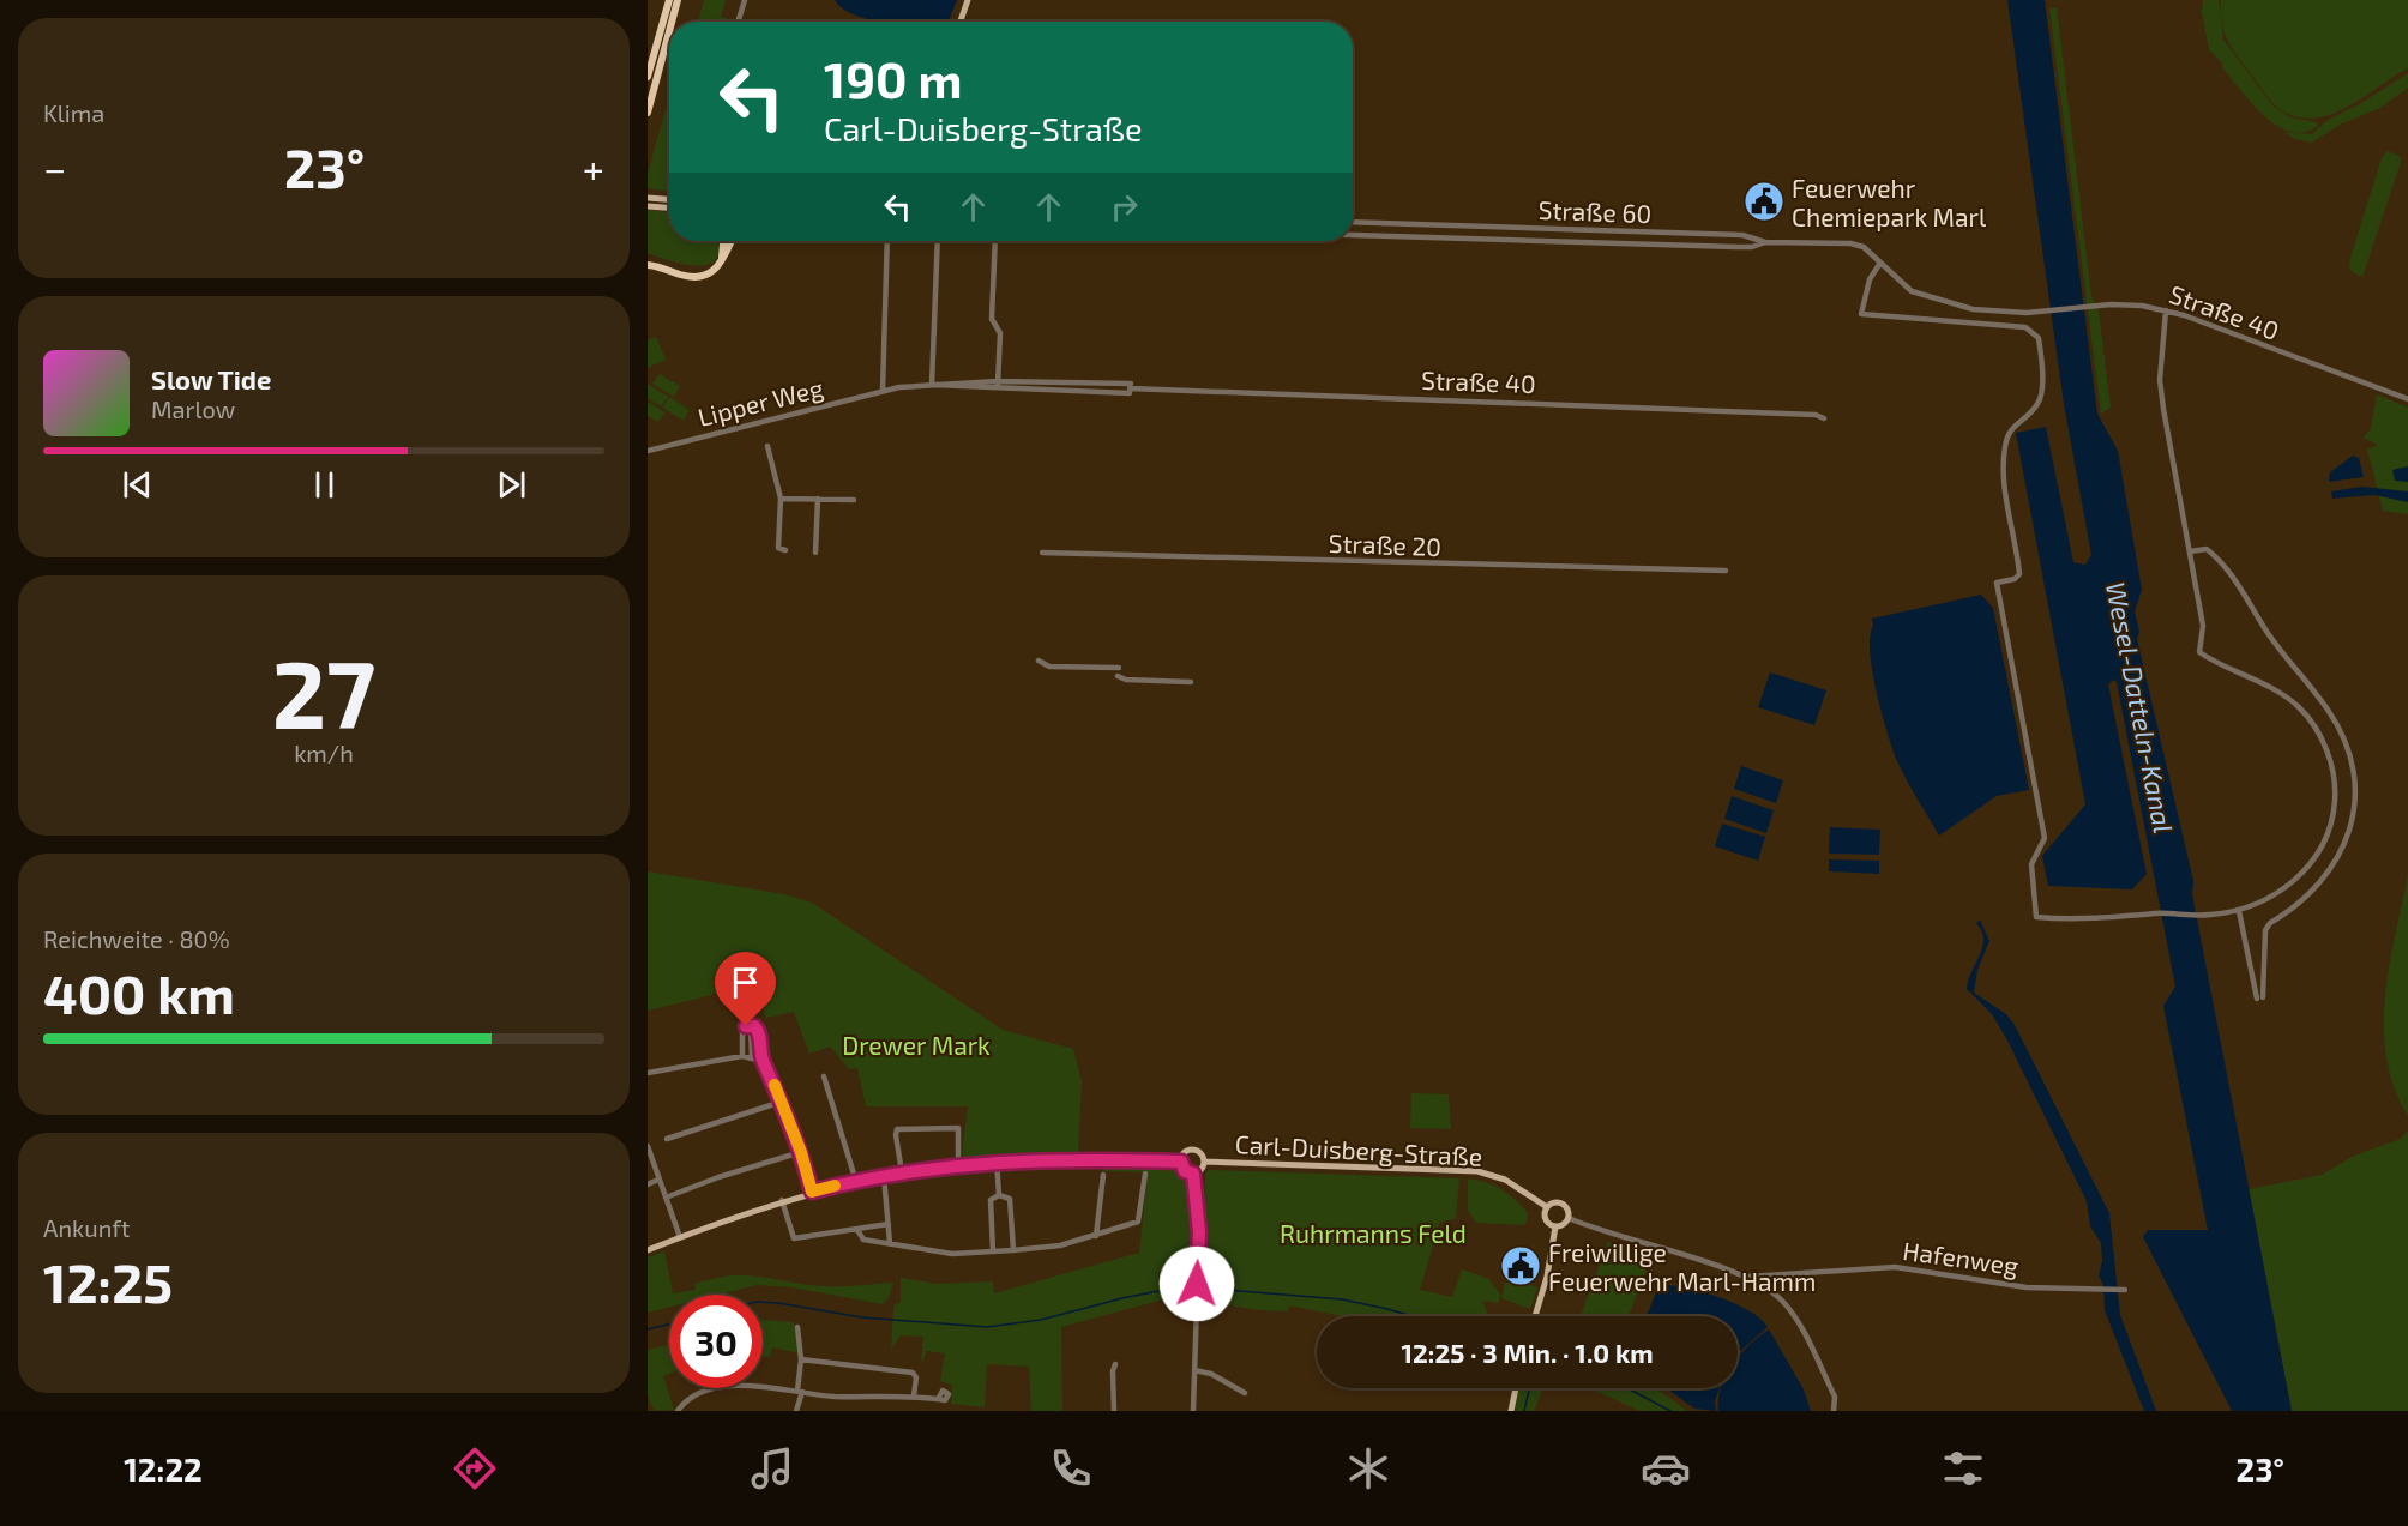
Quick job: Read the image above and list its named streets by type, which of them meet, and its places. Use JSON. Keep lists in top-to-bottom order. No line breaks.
{"streets":{"main road":["Carl-Duisberg-Straße"],"street":["Straße 60","Straße 40","Lipper Weg","Straße 20","Hafenweg"]},"crossings":[["Straße 60","Straße 40"],["Straße 40","Lipper Weg"]],"water":["Wesel-Datteln-Kanal"],"parks":["Drewer Mark","Ruhrmanns Feld"],"places":{"public building":["Feuerwehr Chemiepark Marl","Freiwillige Feuerwehr Marl-Hamm"]},"page":{"tile":["Klima",["27","km/h"],["Reichweite · 80%","400 km"],["Ankunft","12:25"]],"turn":["190 m","Carl-Duisberg-Straße"],"heat":["−","23°","+"],"song":["Slow Tide","Marlow"],"limit":"30","trip":"12:25 · 3 Min. · 1.0 km","tabs":["12:22","23°"]}}
